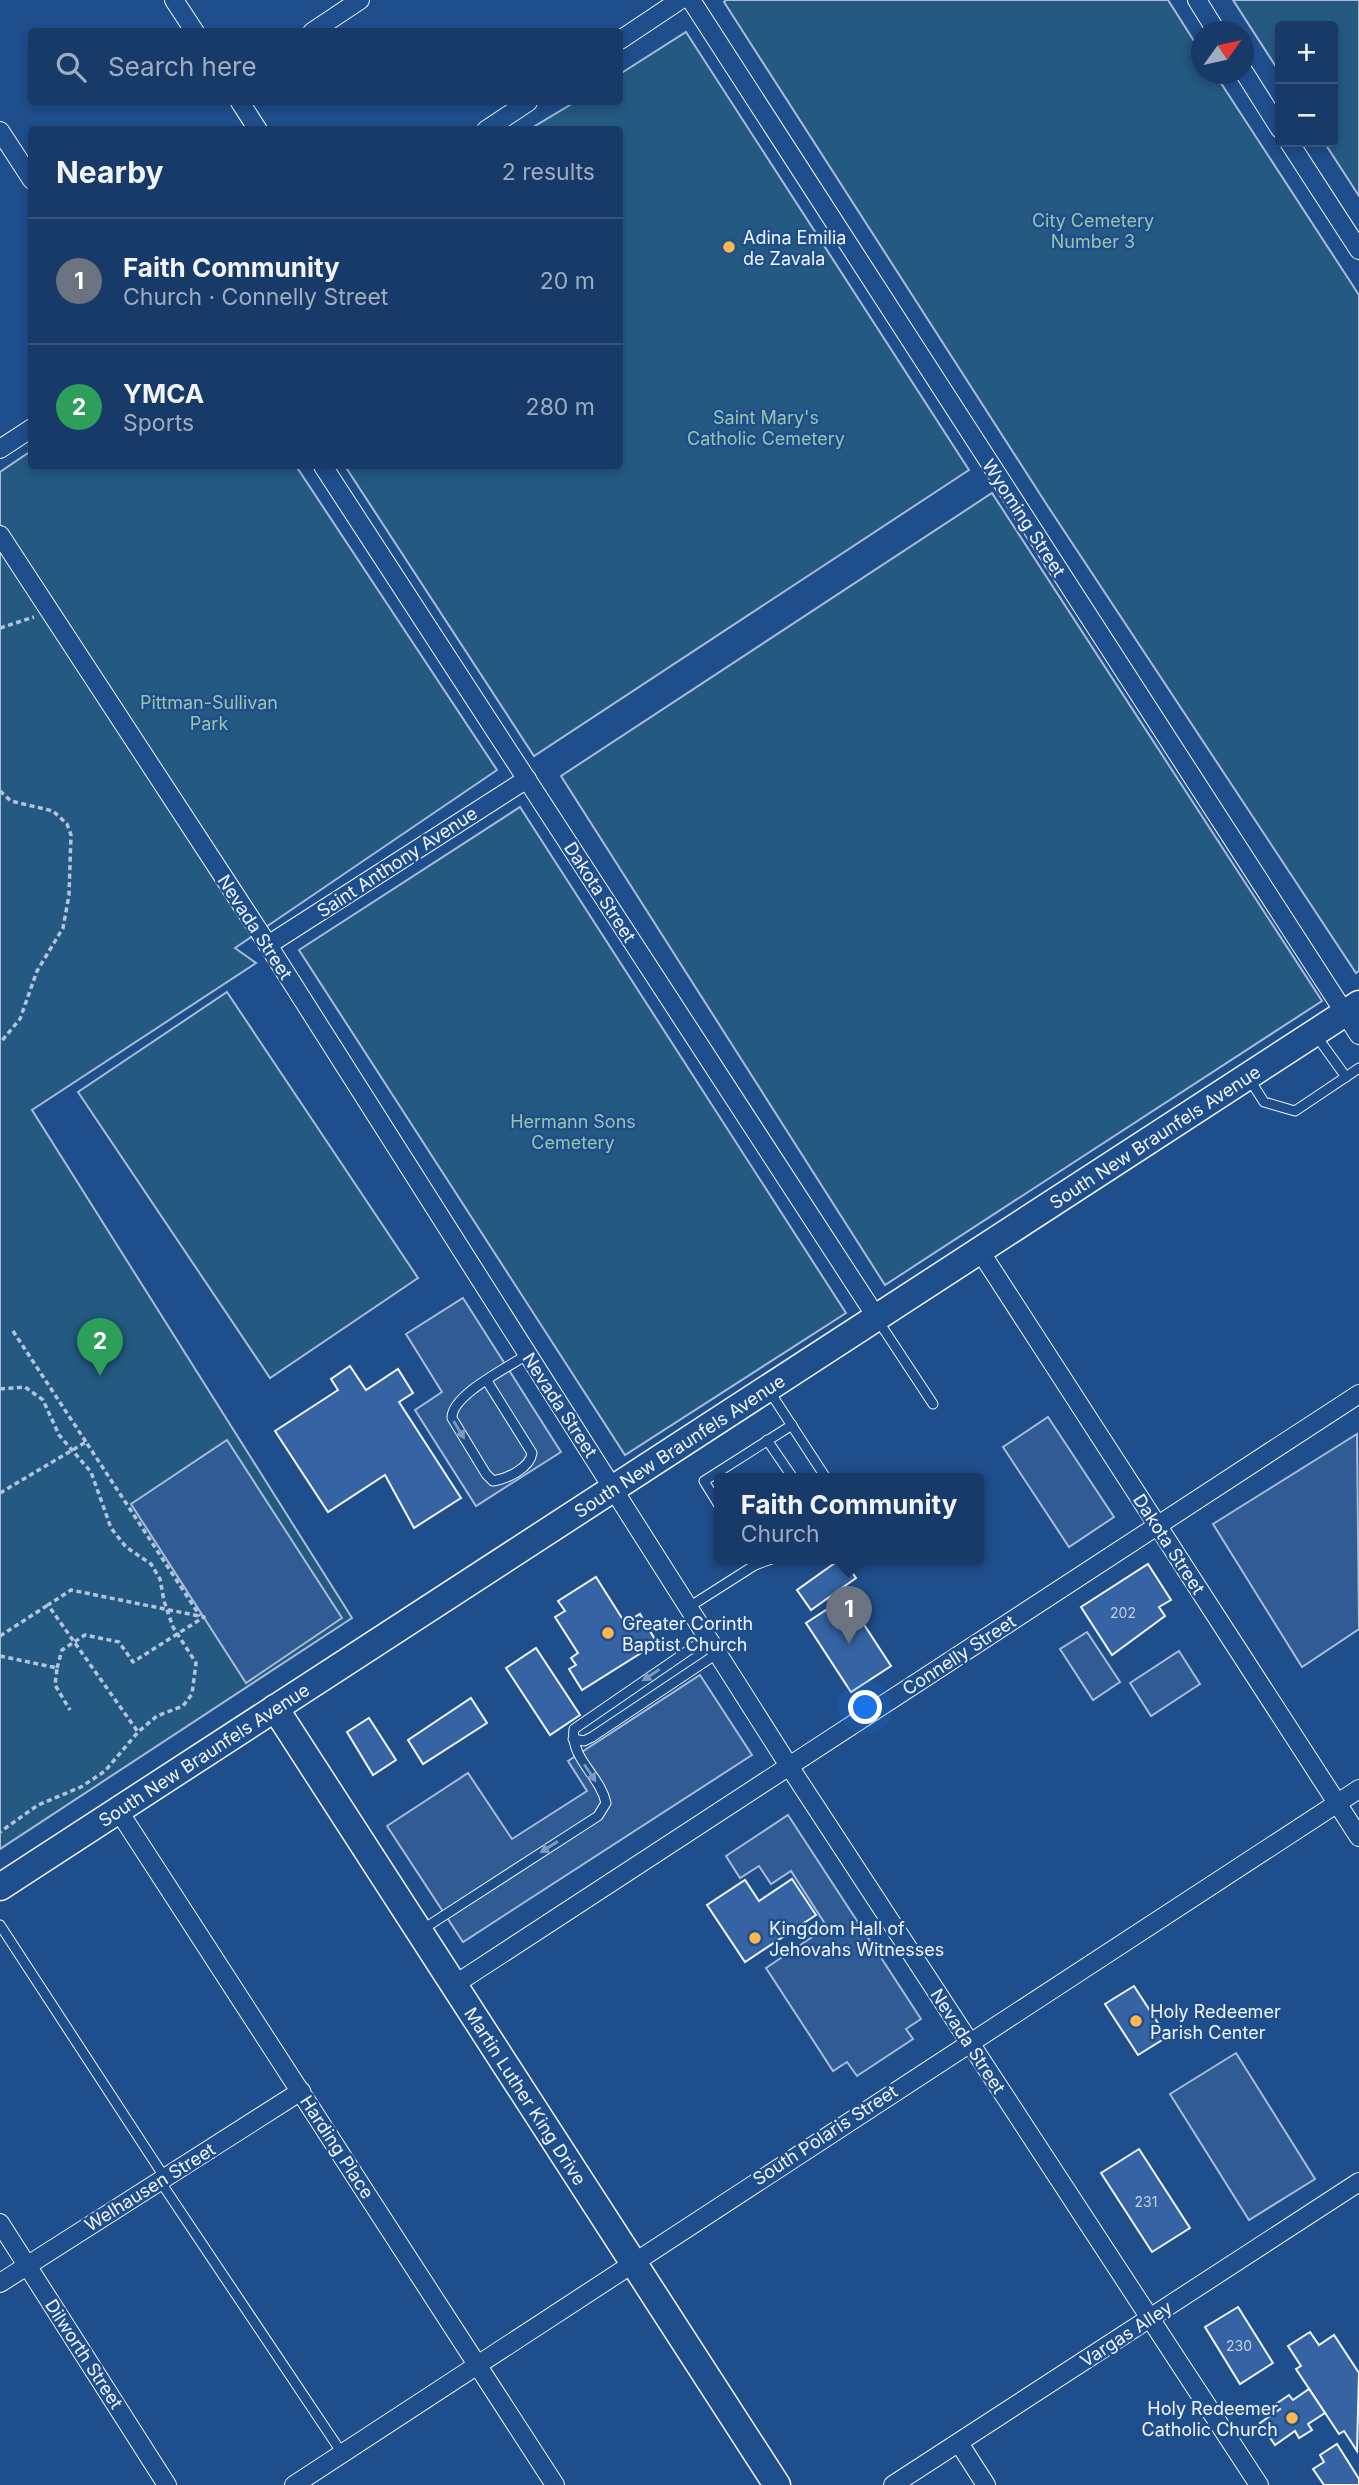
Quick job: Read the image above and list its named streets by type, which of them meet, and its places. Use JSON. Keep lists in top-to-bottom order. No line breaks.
{"streets":{"main road":["South New Braunfels Avenue","Martin Luther King Drive"],"street":["Wyoming Street","Saint Anthony Avenue","Dakota Street","Nevada Street","Connelly Street","South Polaris Street","Harding Place","Welhausen Street","Vargas Alley","Dilworth Street"]},"crossings":[["Wyoming Street","South New Braunfels Avenue"],["Saint Anthony Avenue","Dakota Street"],["Saint Anthony Avenue","Nevada Street"],["Dakota Street","South New Braunfels Avenue"],["Dakota Street","Connelly Street"],["Dakota Street","South Polaris Street"],["Nevada Street","South New Braunfels Avenue"],["Nevada Street","Connelly Street"],["Nevada Street","South Polaris Street"],["Nevada Street","Vargas Alley"],["South New Braunfels Avenue","Martin Luther King Drive"],["South New Braunfels Avenue","Harding Place"],["Connelly Street","Martin Luther King Drive"],["Martin Luther King Drive","South Polaris Street"],["South Polaris Street","Harding Place"],["Harding Place","Welhausen Street"],["Welhausen Street","Dilworth Street"]],"parks":["City Cemetery Number 3","Saint Mary's Catholic Cemetery","Pittman-Sullivan Park","Hermann Sons Cemetery"],"places":["Adina Emilia de Zavala","Greater Corinth Baptist Church","Kingdom Hall of Jehovahs Witnesses","Holy Redeemer Parish Center","Holy Redeemer Catholic Church"],"house_numbers":["202","231","230"],"north":"top right","page":{"map_buttons":["+","−"],"search":"Search here","heading":["Nearby","2 results"],"list":[{"mark":"1","name":"Faith Community","note":"Church · Connelly Street","value":"20 m"},{"mark":"2","name":"YMCA","note":"Sports","value":"280 m"}],"pins":["2","1"],"popup":["Faith Community","Church"]}}
